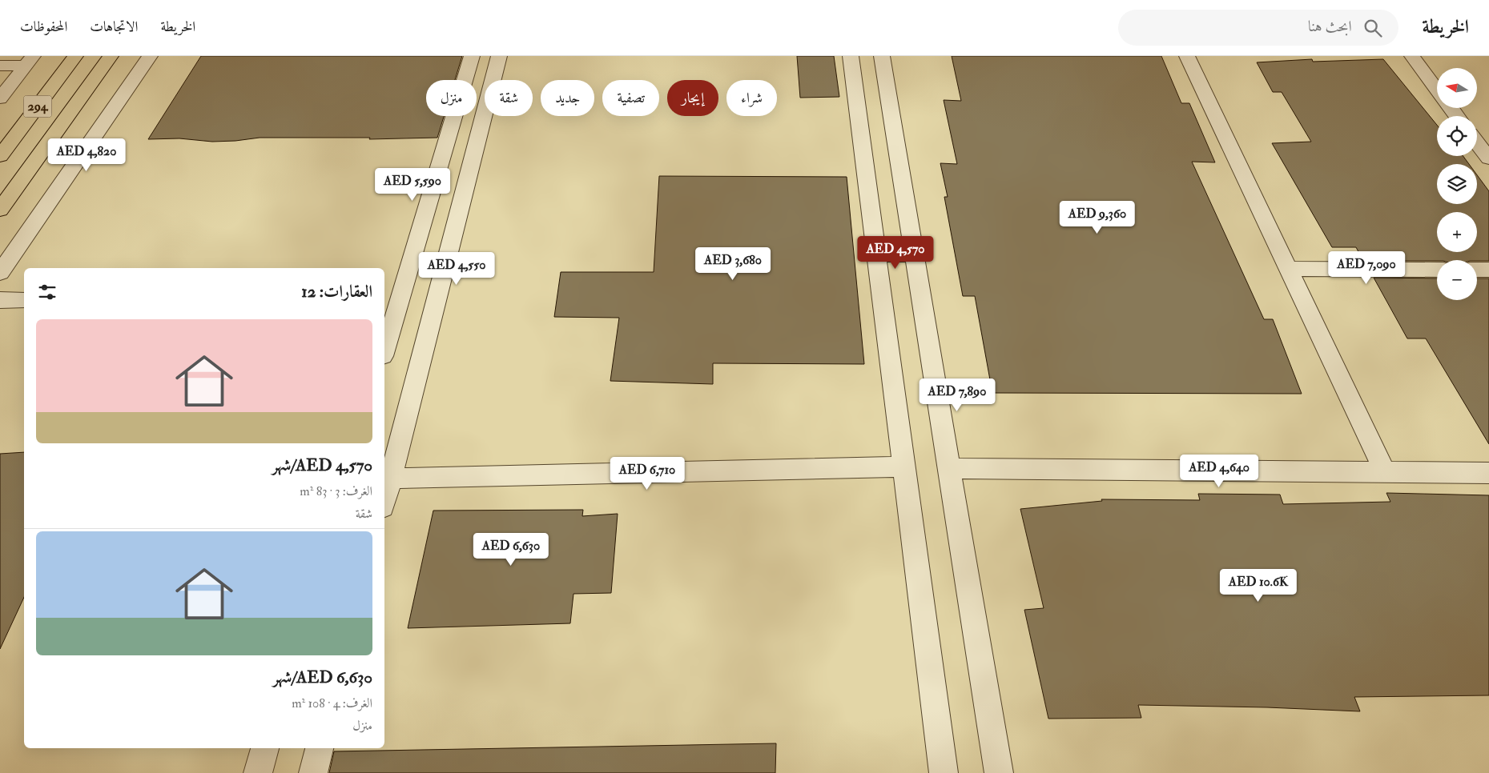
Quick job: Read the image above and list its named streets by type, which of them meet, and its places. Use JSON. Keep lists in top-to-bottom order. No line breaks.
{"streets":{"main road":["294"]},"north":"left","page":{"header":"الخريطة","search":"ابحث هنا","nav":["الخريطة","الاتجاهات","المحفوظات"],"map_buttons":["+","−"],"chip":["شراء","إيجار","تصفية","جديد","شقة","منزل"],"price":["AED 4,820","AED 5,590","AED 9,360","AED 4,570","AED 3,680","AED 7,090","AED 4,550","AED 7,890","AED 4,640","AED 6,710","AED 6,630","AED 10.6K"],"heading":"العقارات: 12","list":[{"name":"AED 4,570/شهر","note":"الغرف: 3 · 83 m² · شقة"},{"name":"AED 6,630/شهر","note":"الغرف: 4 · 108 m² · منزل"}]}}
